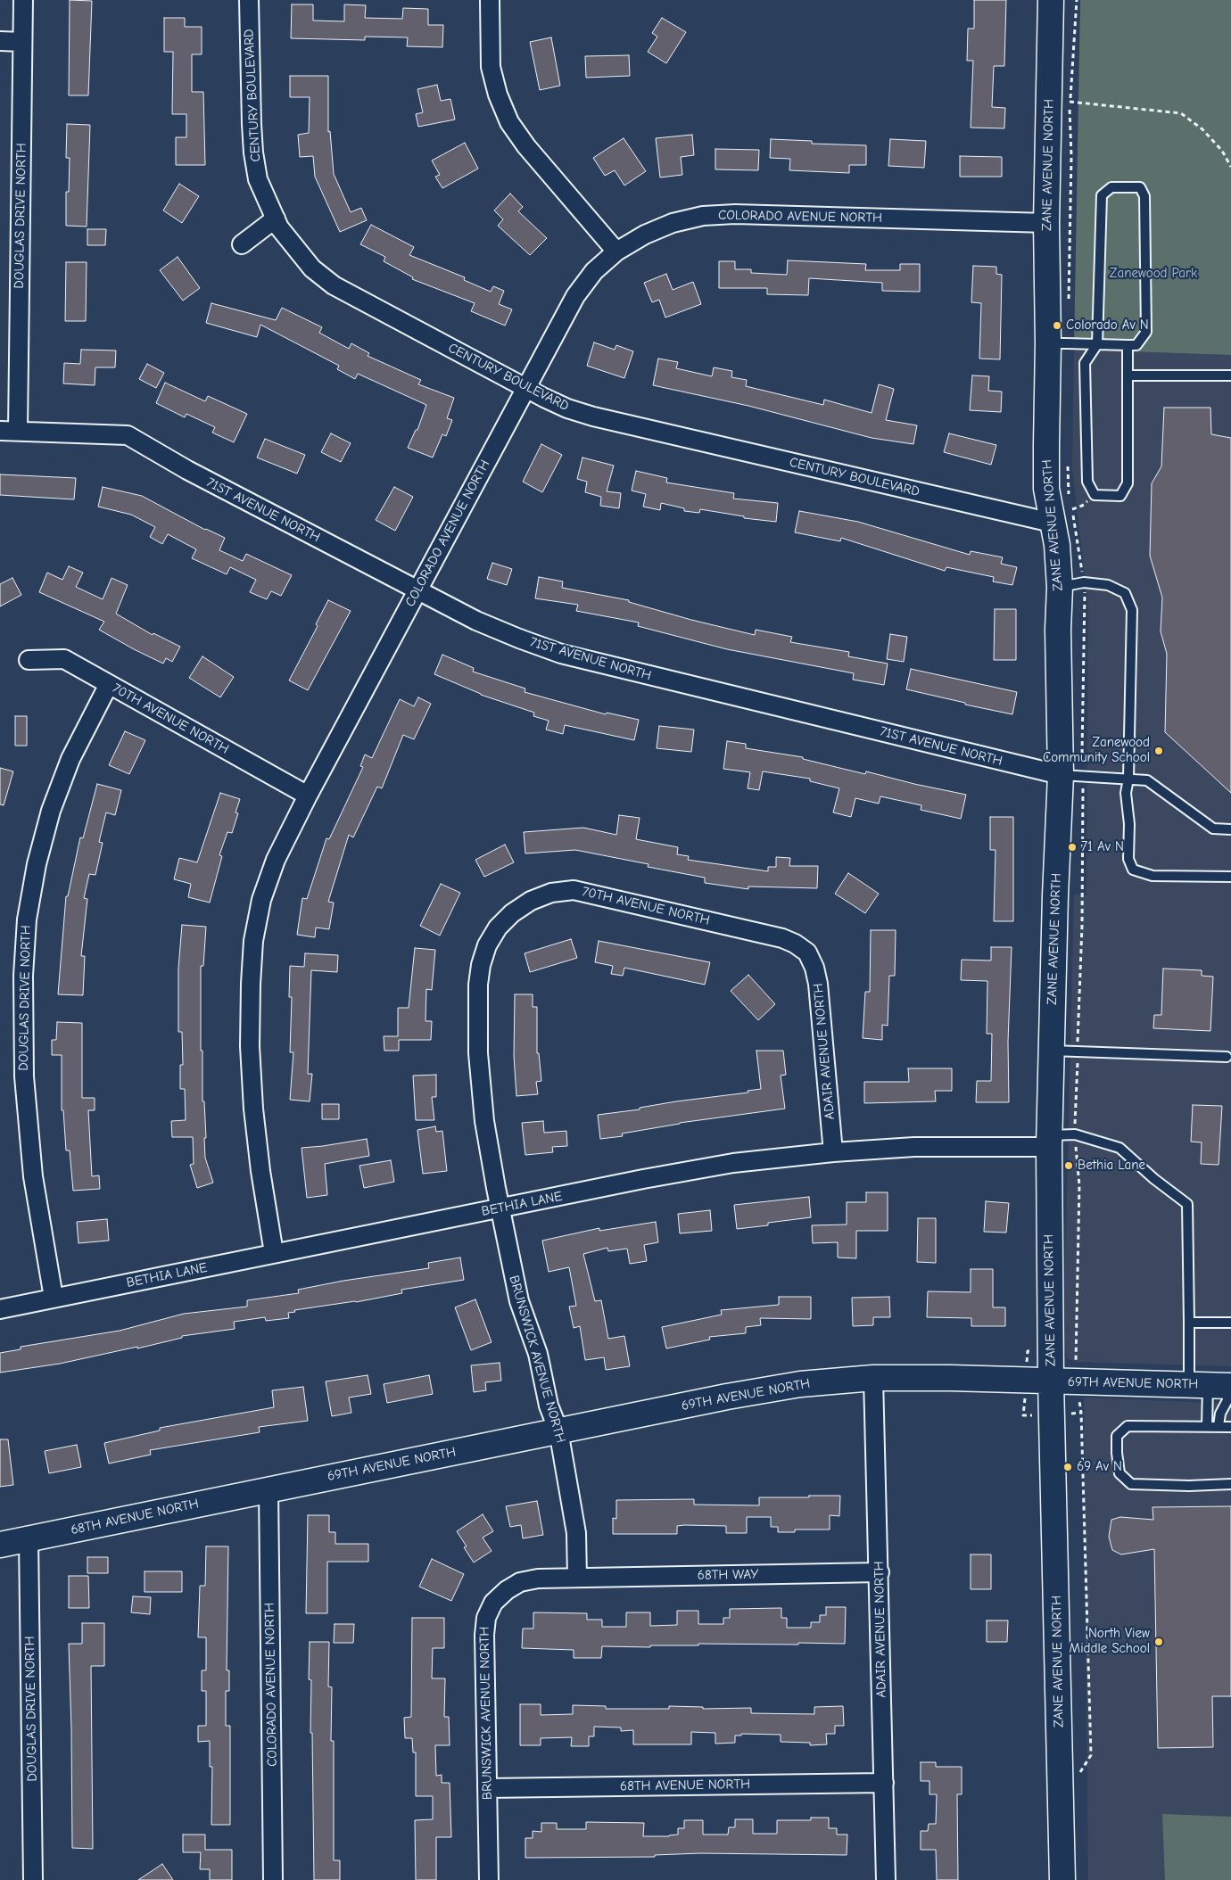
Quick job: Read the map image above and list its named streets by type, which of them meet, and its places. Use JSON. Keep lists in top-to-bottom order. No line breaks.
{"streets":{"street":["CENTURY BOULEVARD","ZANE AVENUE NORTH","DOUGLAS DRIVE NORTH","COLORADO AVENUE NORTH","71ST AVENUE NORTH","70TH AVENUE NORTH","ADAIR AVENUE NORTH","BETHIA LANE","BRUNSWICK AVENUE NORTH","69TH AVENUE NORTH","68TH AVENUE NORTH","68TH WAY"]},"crossings":[["CENTURY BOULEVARD","ZANE AVENUE NORTH"],["CENTURY BOULEVARD","COLORADO AVENUE NORTH"],["ZANE AVENUE NORTH","COLORADO AVENUE NORTH"],["ZANE AVENUE NORTH","71ST AVENUE NORTH"],["ZANE AVENUE NORTH","BETHIA LANE"],["ZANE AVENUE NORTH","69TH AVENUE NORTH"],["DOUGLAS DRIVE NORTH","71ST AVENUE NORTH"],["DOUGLAS DRIVE NORTH","70TH AVENUE NORTH"],["DOUGLAS DRIVE NORTH","BETHIA LANE"],["DOUGLAS DRIVE NORTH","68TH AVENUE NORTH"],["COLORADO AVENUE NORTH","71ST AVENUE NORTH"],["COLORADO AVENUE NORTH","70TH AVENUE NORTH"],["COLORADO AVENUE NORTH","BETHIA LANE"],["COLORADO AVENUE NORTH","69TH AVENUE NORTH"],["COLORADO AVENUE NORTH","68TH AVENUE NORTH"],["70TH AVENUE NORTH","ADAIR AVENUE NORTH"],["70TH AVENUE NORTH","BRUNSWICK AVENUE NORTH"],["ADAIR AVENUE NORTH","BETHIA LANE"],["ADAIR AVENUE NORTH","69TH AVENUE NORTH"],["ADAIR AVENUE NORTH","68TH AVENUE NORTH"],["ADAIR AVENUE NORTH","68TH WAY"],["BETHIA LANE","BRUNSWICK AVENUE NORTH"],["BRUNSWICK AVENUE NORTH","69TH AVENUE NORTH"],["BRUNSWICK AVENUE NORTH","68TH AVENUE NORTH"],["BRUNSWICK AVENUE NORTH","68TH WAY"],["69TH AVENUE NORTH","68TH AVENUE NORTH"]],"parks":["Zanewood Park"],"places":["Colorado Av N","Zanewood Community School","71 Av N","Bethia Lane","69 Av N","North View Middle School"]}
